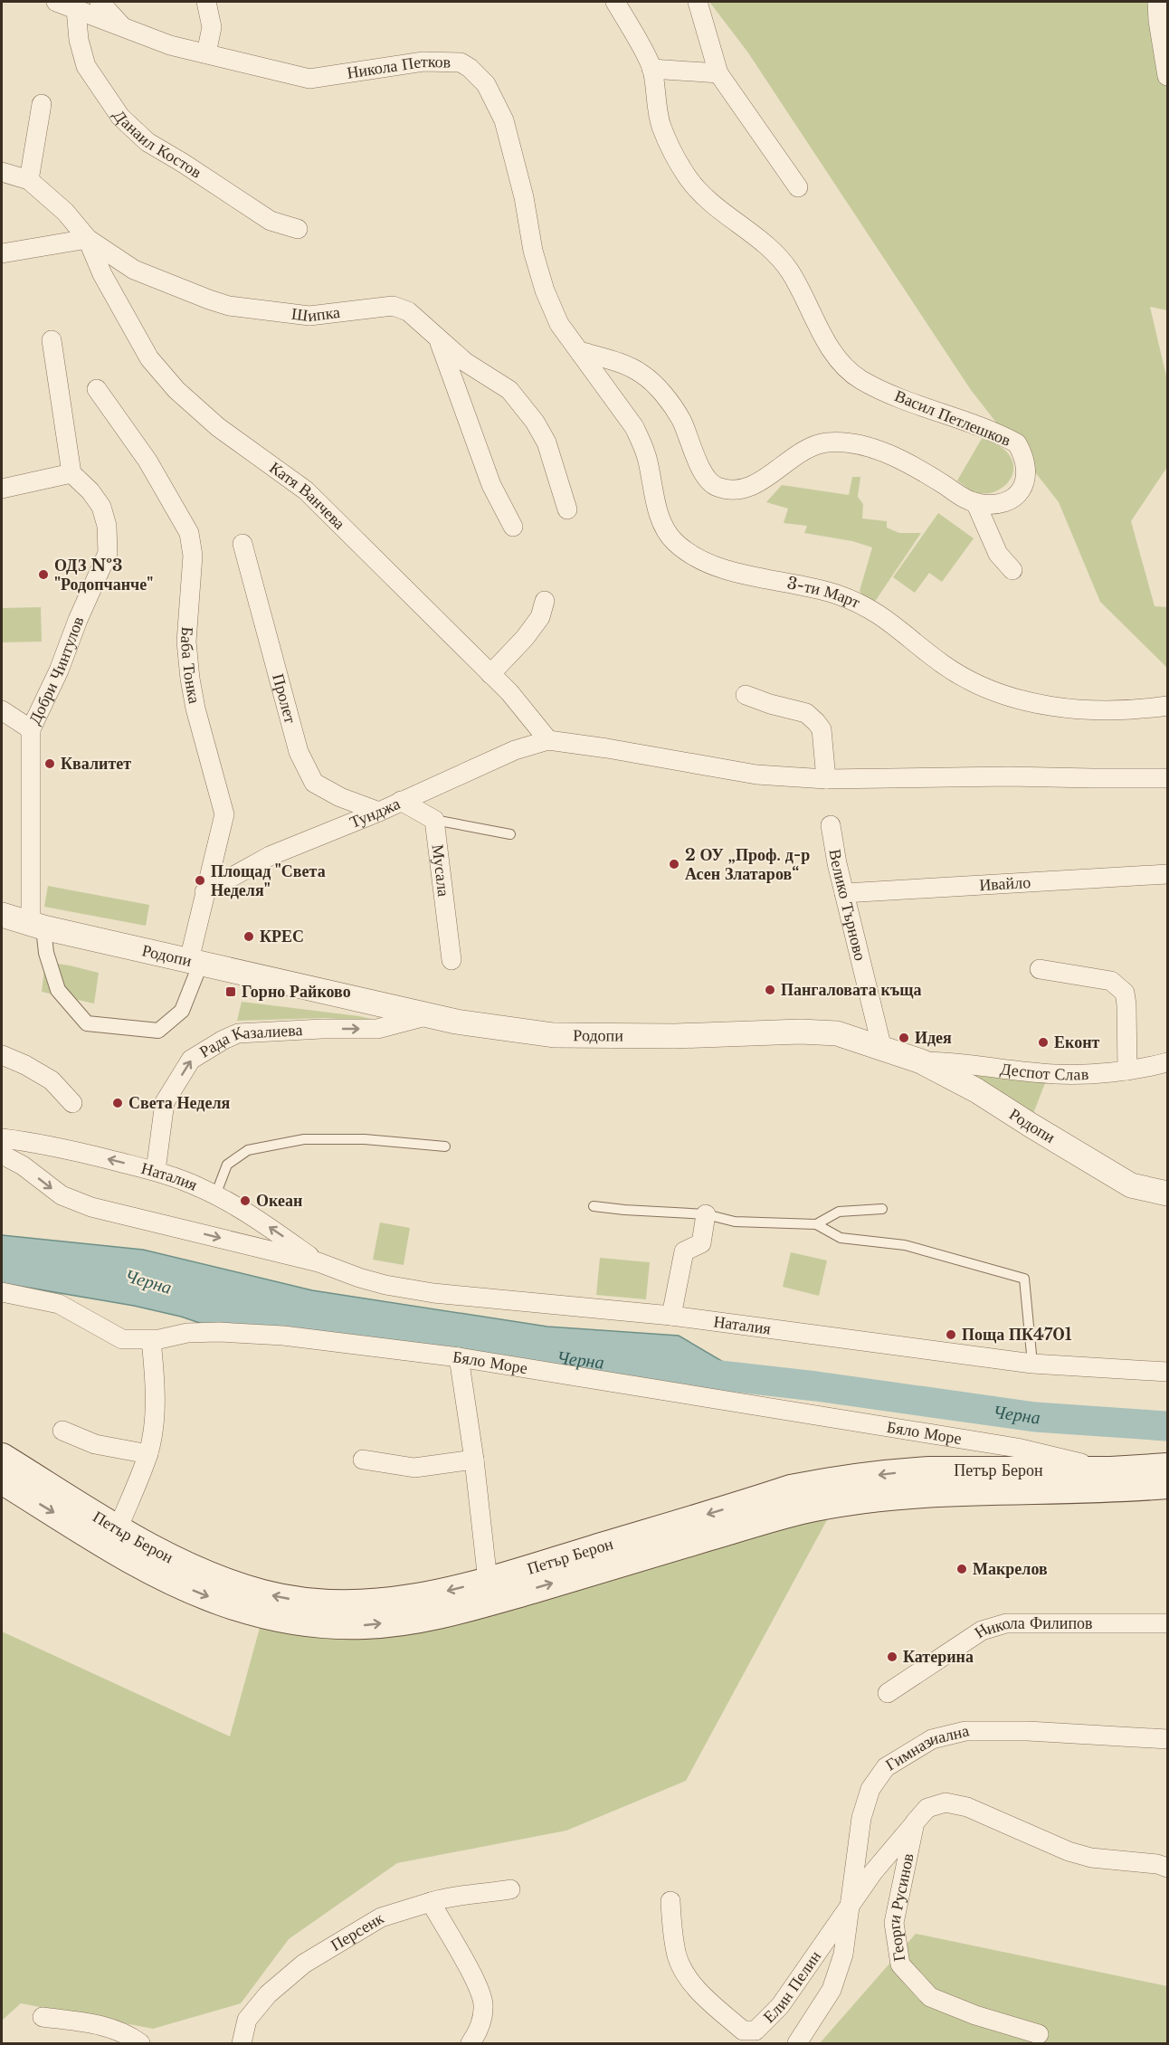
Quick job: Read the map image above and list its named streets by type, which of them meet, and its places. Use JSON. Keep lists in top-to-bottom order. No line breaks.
{"streets":{"main road":["Петър Берон"],"street":["Никола Петков","Данаил Костов","Шипка","Васил Петлешков","Катя Ванчева","3-ти Март","Баба Тонка","Добри Чинтулов","Пролет","Тунджа","Мусала","Ивайло","Велико Търново","Родопи","Рада Казалиева","Деспот Слав","Наталия","Бяло Море","Никола Филипов","Гимназиална","Георги Русинов","Персенк","Елин Пелин"]},"crossings":[["Никола Петков","Данаил Костов"],["Никола Петков","Васил Петлешков"],["Никола Петков","3-ти Март"],["Шипка","Катя Ванчева"],["Васил Петлешков","3-ти Март"],["Катя Ванчева","Тунджа"],["Баба Тонка","Тунджа"],["Баба Тонка","Родопи"],["Добри Чинтулов","Родопи"],["Пролет","Тунджа"],["Ивайло","Велико Търново"],["Велико Търново","Родопи"],["Родопи","Рада Казалиева"],["Родопи","Деспот Слав"],["Рада Казалиева","Наталия"],["Бяло Море","Петър Берон"],["Гимназиална","Георги Русинов"],["Гимназиална","Елин Пелин"],["Георги Русинов","Елин Пелин"]],"one_way":["Рада Казалиева"],"water":["Черна"],"places":{"other":["ОДЗ №3 \"Родопчанче\"","Квалитет","2 ОУ „Проф. д-р Асен Златаров“","Площад \"Света Неделя\"","КРЕС","Пангаловата къща","Идея","Еконт","Света Неделя","Океан","Поща ПК4701","Макрелов","Катерина"],"transit":["Горно Райково"]}}
